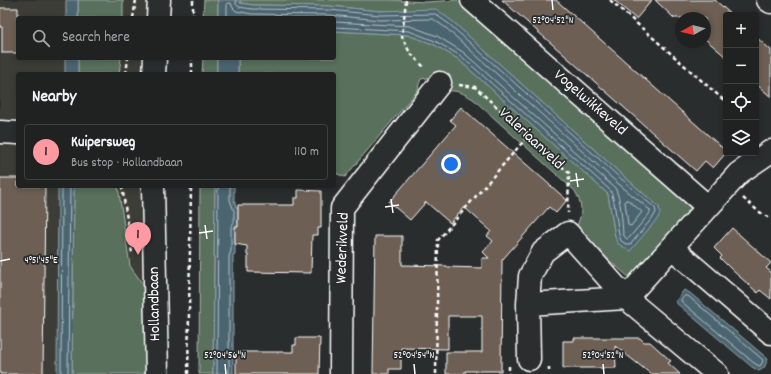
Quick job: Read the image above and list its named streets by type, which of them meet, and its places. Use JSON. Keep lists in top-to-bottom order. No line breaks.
{"streets":{"street":["Vogelwikkeveld","Wederikveld","Hollandbaan"],"path":["Valeriaanveld"]},"crossings":[["Valeriaanveld","Wederikveld"]],"north":"left","page":{"map_buttons":["+","−"],"search":"Search here","heading":"Nearby","list":[{"mark":"1","name":"Kuipersweg","note":"Bus stop · Hollandbaan","value":"110 m"}],"pins":"1"},"coordinates":["52°04'52\"N","4°51'45\"E","52°04'56\"N","52°04'54\"N"]}
